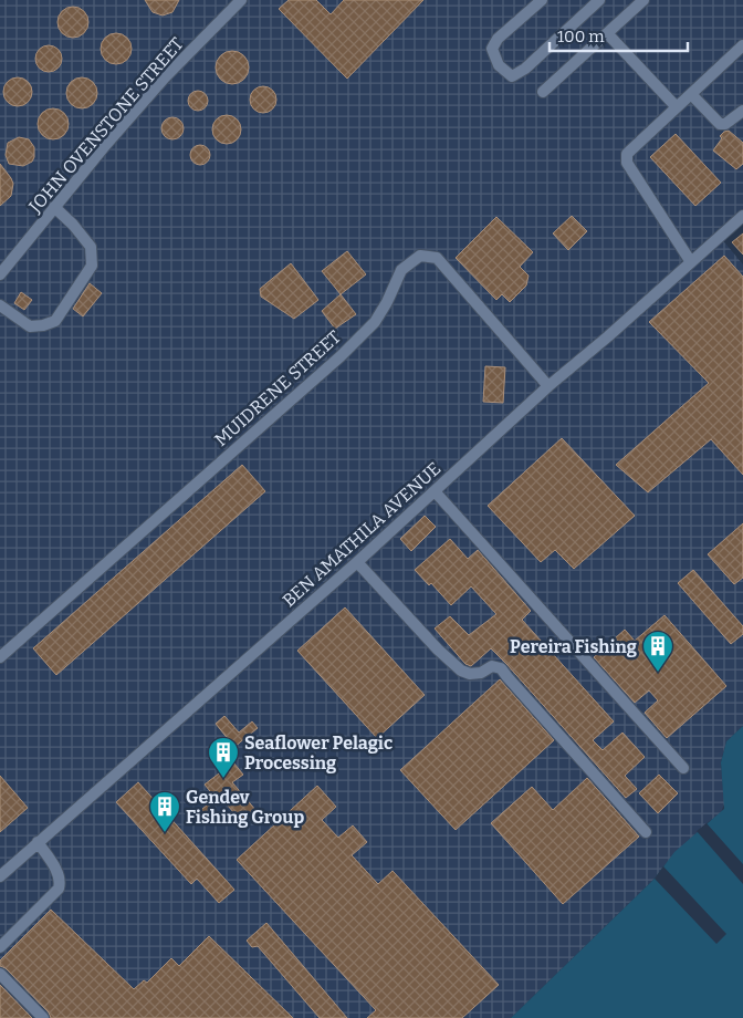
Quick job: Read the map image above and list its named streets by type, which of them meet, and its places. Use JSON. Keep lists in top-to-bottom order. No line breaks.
{"streets":{"street":["JOHN OVENSTONE STREET","MUIDRENE STREET","BEN AMATHILA AVENUE"]},"crossings":[["MUIDRENE STREET","BEN AMATHILA AVENUE"]],"places":{"building":["Pereira Fishing","Seaflower Pelagic Processing","Gendev Fishing Group"]},"scale_bar":"100 m"}
